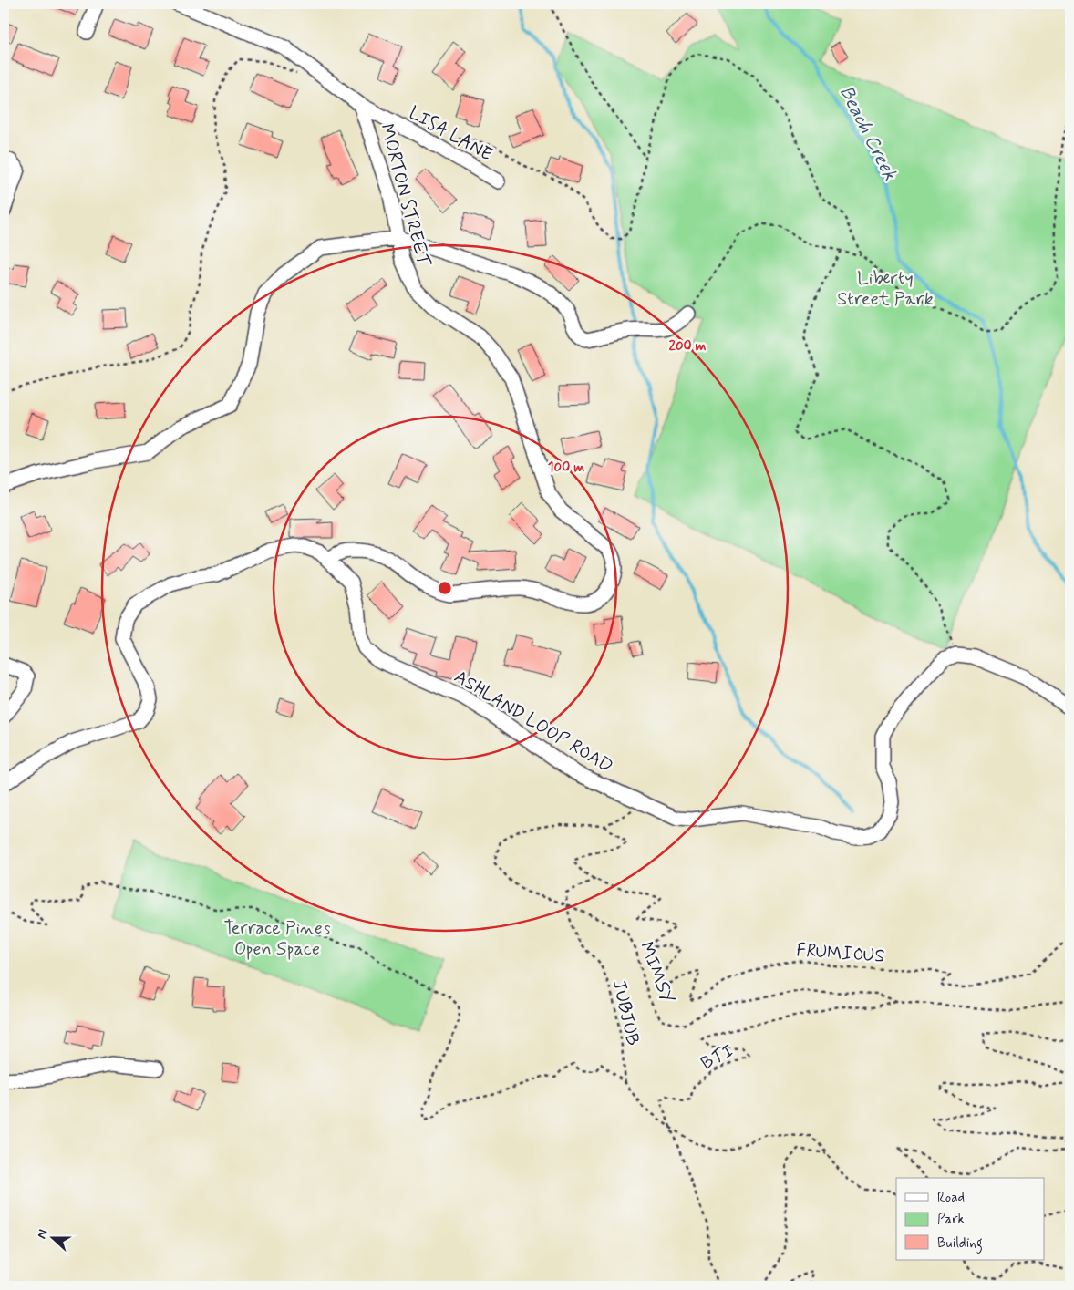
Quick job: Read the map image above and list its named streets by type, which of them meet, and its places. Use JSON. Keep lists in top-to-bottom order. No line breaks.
{"streets":{"street":["LISA LANE","MORTON STREET","ASHLAND LOOP ROAD"],"path":["FRUMIOUS","MIMSY","JUBJUB","BTI"]},"crossings":[["LISA LANE","MORTON STREET"],["MORTON STREET","ASHLAND LOOP ROAD"],["FRUMIOUS","MIMSY"],["MIMSY","JUBJUB"],["MIMSY","BTI"]],"water":["Beach Creek"],"parks":["Liberty Street Park","Terrace Pines Open Space"],"legend":["Road","Park","Building"],"north":"left","rings":["200 m","100 m"]}
